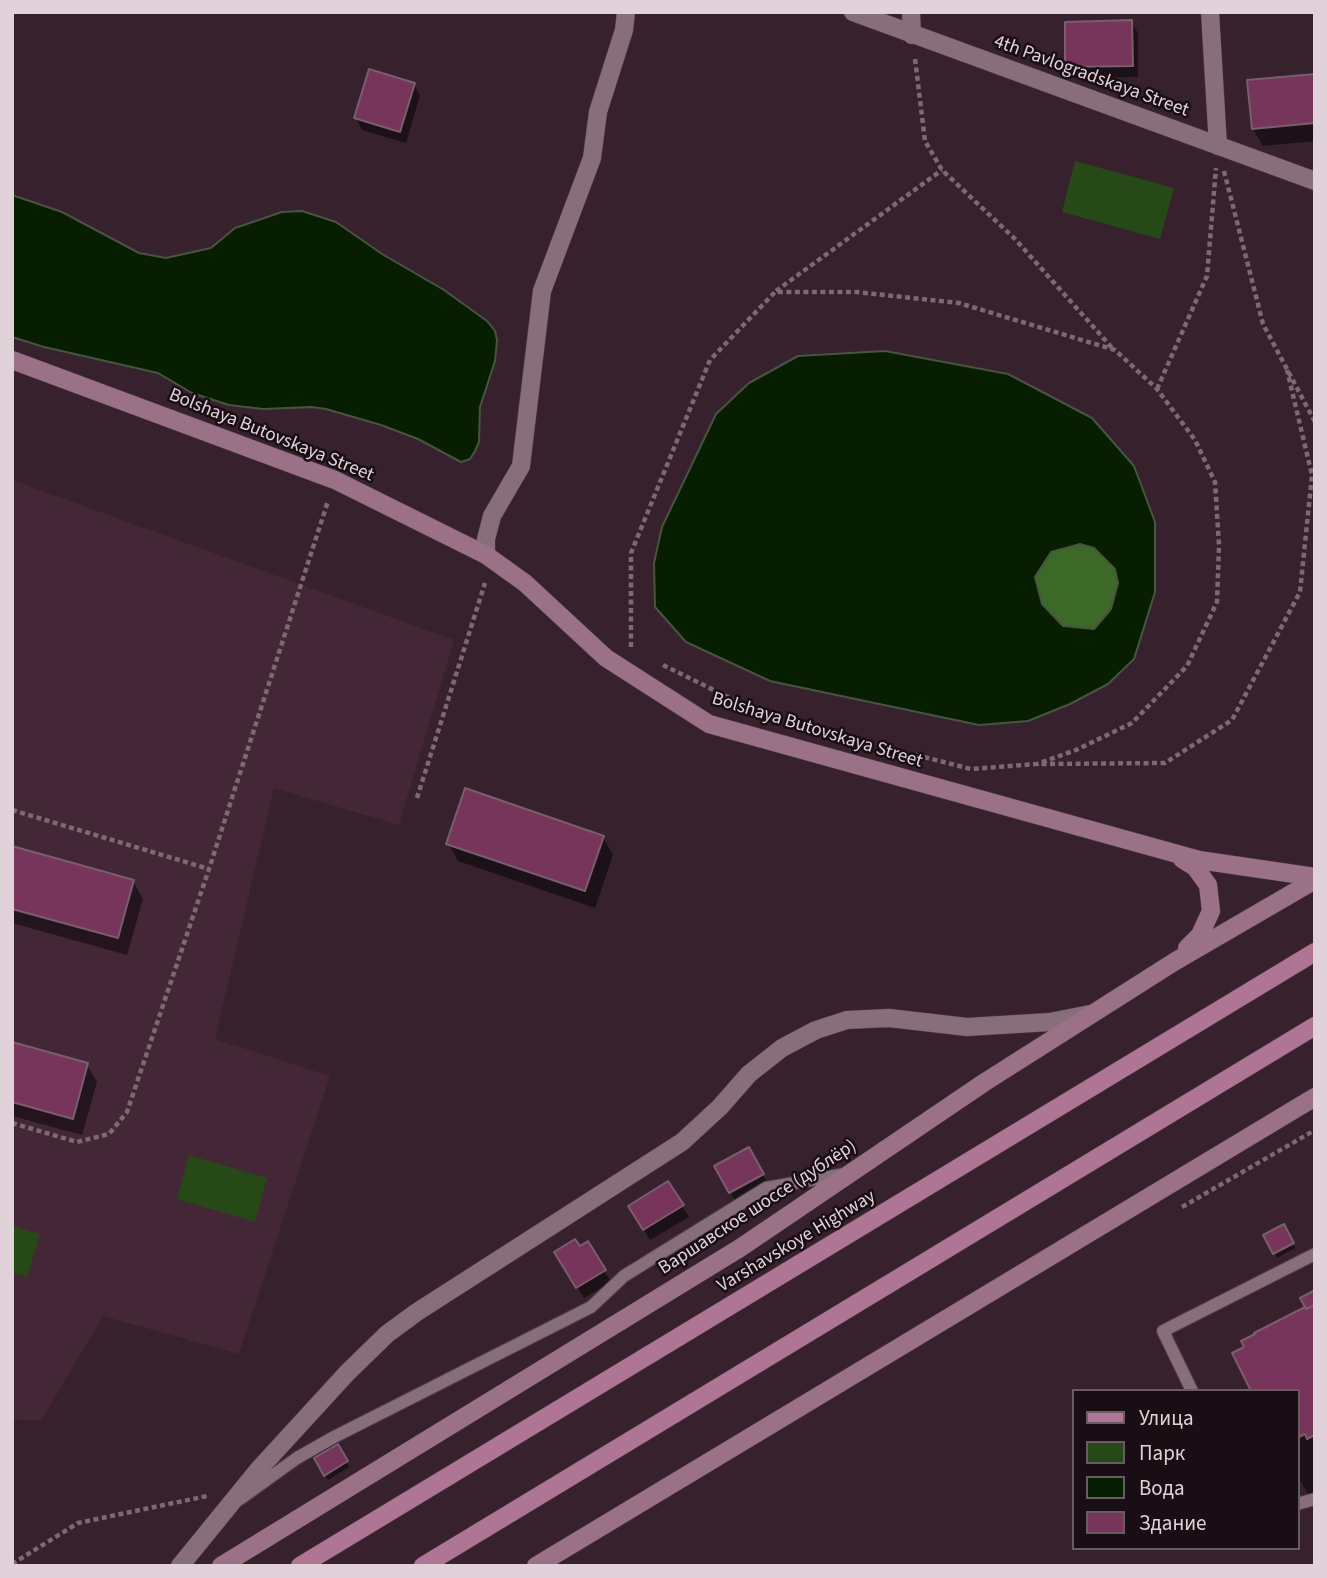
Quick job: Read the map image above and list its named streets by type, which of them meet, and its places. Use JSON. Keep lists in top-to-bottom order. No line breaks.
{"streets":{"main road":["Bolshaya Butovskaya Street","Варшавское шоссе (дублёр)","Varshavskoye Highway"],"street":["4th Pavlogradskaya Street"]},"crossings":[["Bolshaya Butovskaya Street","Варшавское шоссе (дублёр)"]],"legend":["Улица","Парк","Вода","Здание"]}
